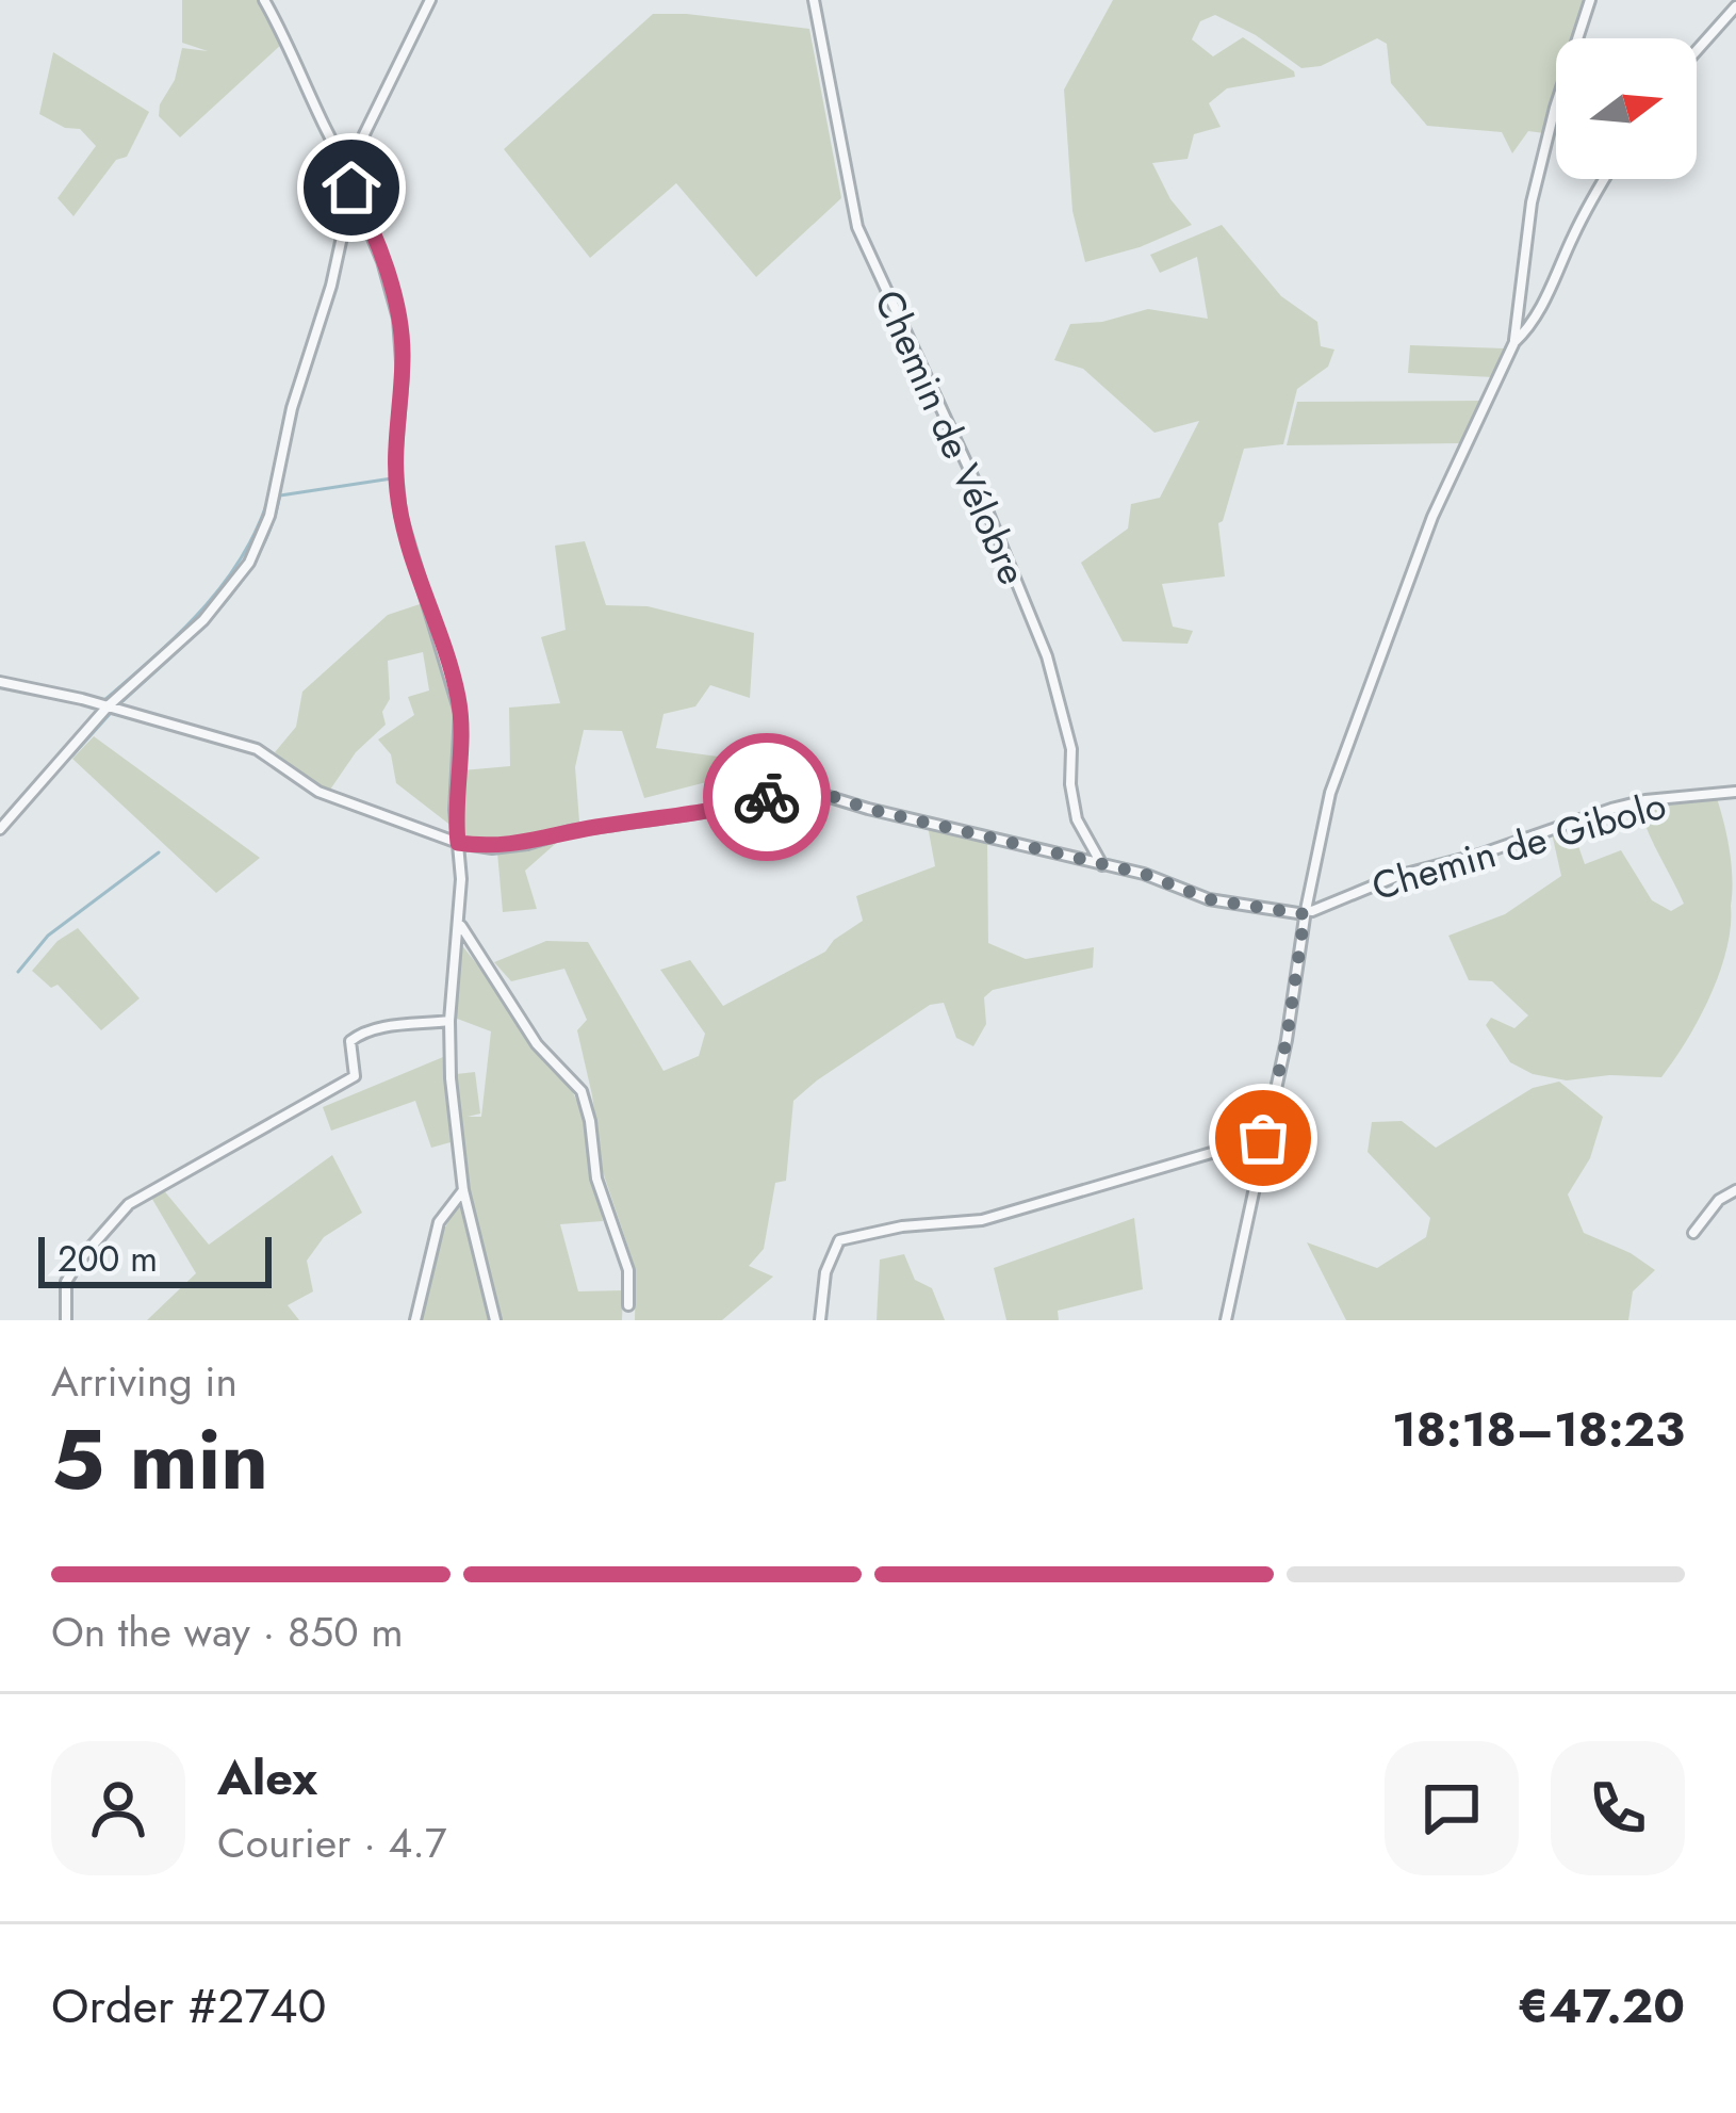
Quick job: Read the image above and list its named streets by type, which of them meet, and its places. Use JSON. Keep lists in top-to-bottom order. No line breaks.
{"streets":{"street":["Chemin de Vélobre","Chemin de Gibolo"]},"scale_bar":"200 m","north":"right","page":{"scale":"200 m","heading":["5 min","Arriving in","18:18–18:23"],"panel":["Alex","Courier · 4.7","Order #2740","€47.20"],"bar":"On the way · 850 m"}}
